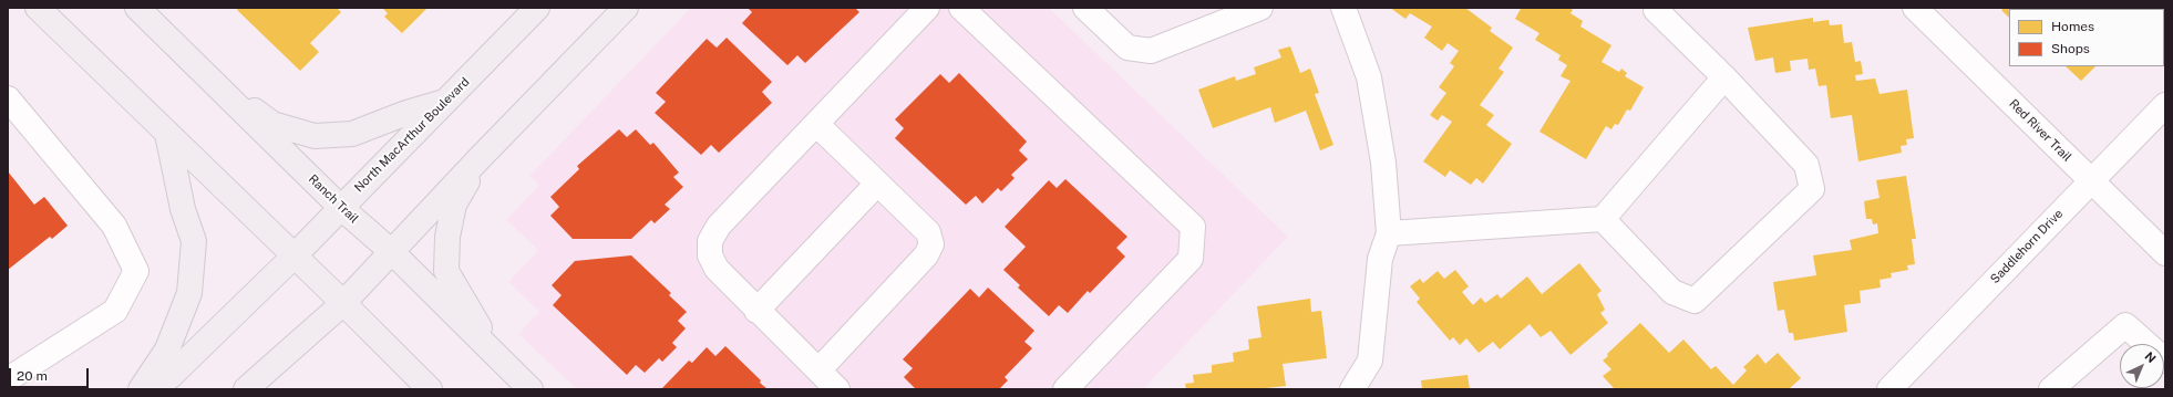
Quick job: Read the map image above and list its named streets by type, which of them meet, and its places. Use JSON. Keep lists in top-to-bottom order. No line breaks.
{"streets":{"main road":["North MacArthur Boulevard","Ranch Trail"],"street":["Red River Trail","Saddlehorn Drive"]},"crossings":[["Red River Trail","Saddlehorn Drive"],["North MacArthur Boulevard","Ranch Trail"]],"legend":["Homes","Shops"],"scale_bar":"20 m","north":"top right"}
